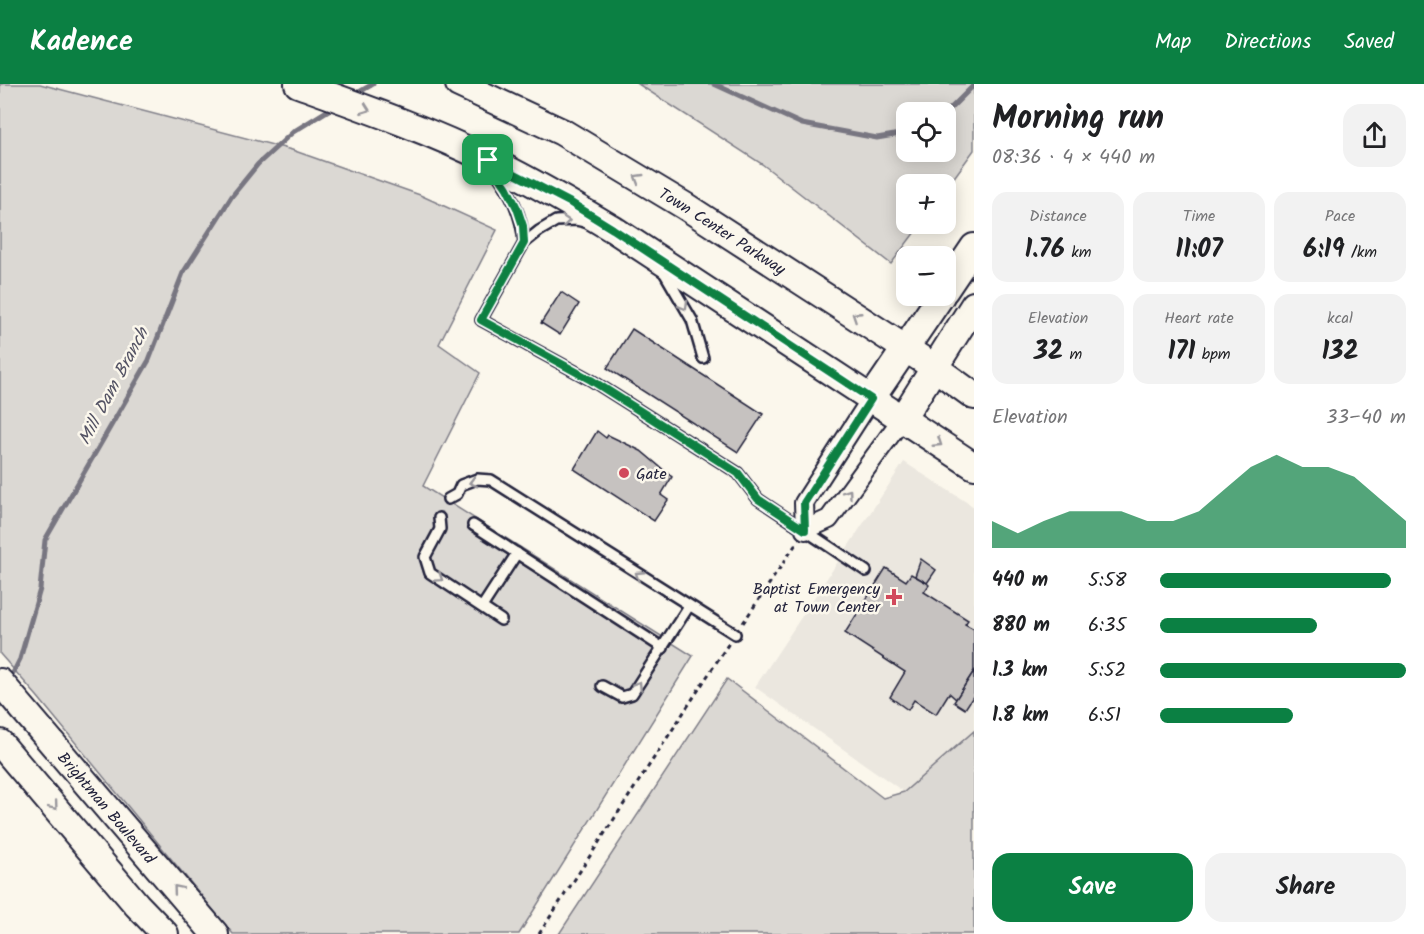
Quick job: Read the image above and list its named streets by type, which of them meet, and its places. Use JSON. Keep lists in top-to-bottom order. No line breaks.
{"streets":{"main road":["Town Center Parkway","Brightman Boulevard"]},"water":["Mill Dam Branch"],"places":{"other":["Gate"],"health":["Baptist Emergency at Town Center"]},"page":{"header":"Kadence","nav":["Map","Directions","Saved"],"heading":["Morning run","08:36 · 4 × 440 m"],"map_buttons":["+","−"],"stats":[["Distance","1.76 km"],["Time","11:07"],["Pace","6:19 /km"],["Elevation","32 m"],["Heart rate","171 bpm"],["kcal","132"]],"chart":["Elevation","33–40 m"],"list":[{"name":"440 m","note":"5:58"},{"name":"880 m","note":"6:35"},{"name":"1.3 km","note":"5:52"},{"name":"1.8 km","note":"6:51"}],"buttons":["Save","Share"]}}
